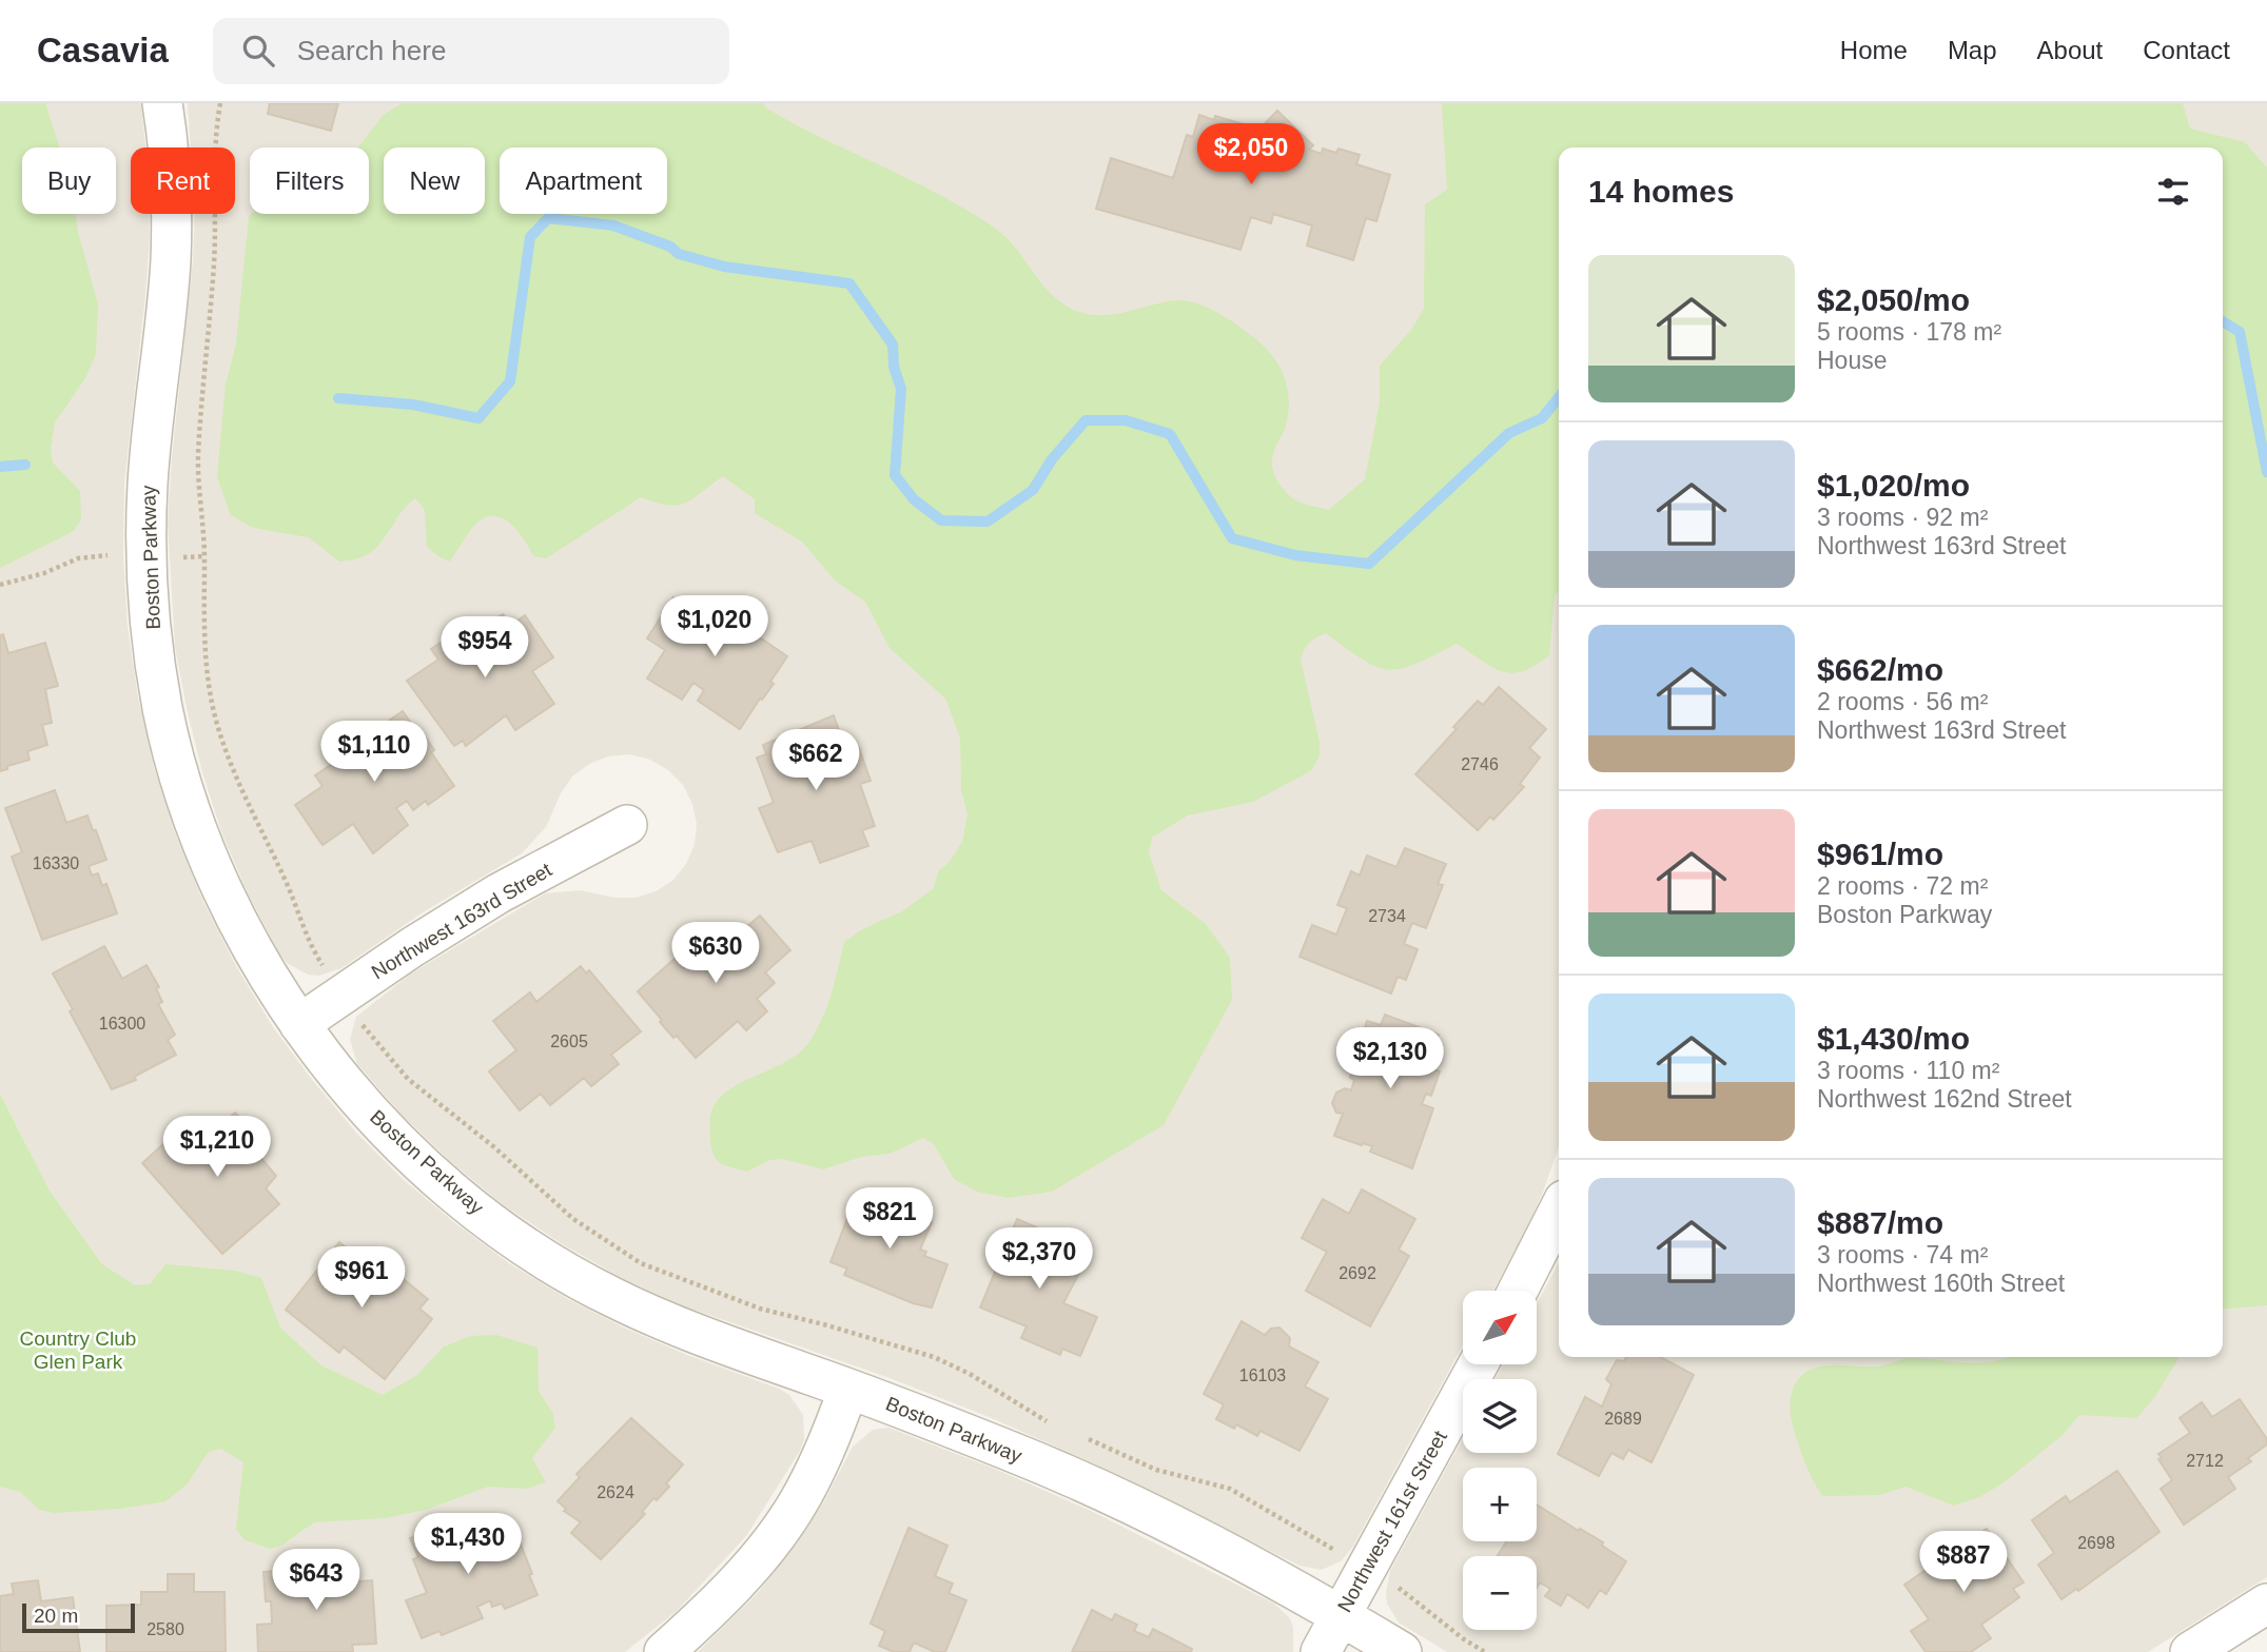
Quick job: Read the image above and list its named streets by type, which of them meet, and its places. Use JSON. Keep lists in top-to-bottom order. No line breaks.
{"streets":{"street":["Boston Parkway","Northwest 163rd Street","Northwest 161st Street"]},"crossings":[["Boston Parkway","Northwest 163rd Street"],["Boston Parkway","Northwest 161st Street"]],"parks":["Country Club Glen Park"],"house_numbers":["2746","16330","2734","16300","2605","2692","16103","2689","2712","2624","2698","2580"],"scale_bar":"20 m","north":"top right","page":{"header":"Casavia","search":"Search here","nav":["Home","Map","About","Contact"],"price":["$2,050","$1,020","$954","$1,110","$662","$630","$2,130","$1,210","$821","$2,370","$961","$1,430","$887","$643"],"chip":["Buy","Rent","Filters","New","Apartment"],"heading":"14 homes","list":[{"name":"$2,050/mo","note":"5 rooms · 178 m² · House"},{"name":"$1,020/mo","note":"3 rooms · 92 m² · Northwest 163rd Street"},{"name":"$662/mo","note":"2 rooms · 56 m² · Northwest 163rd Street"},{"name":"$961/mo","note":"2 rooms · 72 m² · Boston Parkway"},{"name":"$1,430/mo","note":"3 rooms · 110 m² · Northwest 162nd Street"},{"name":"$887/mo","note":"3 rooms · 74 m² · Northwest 160th Street"}],"map_buttons":["+","−"],"scale":"20 m"}}
